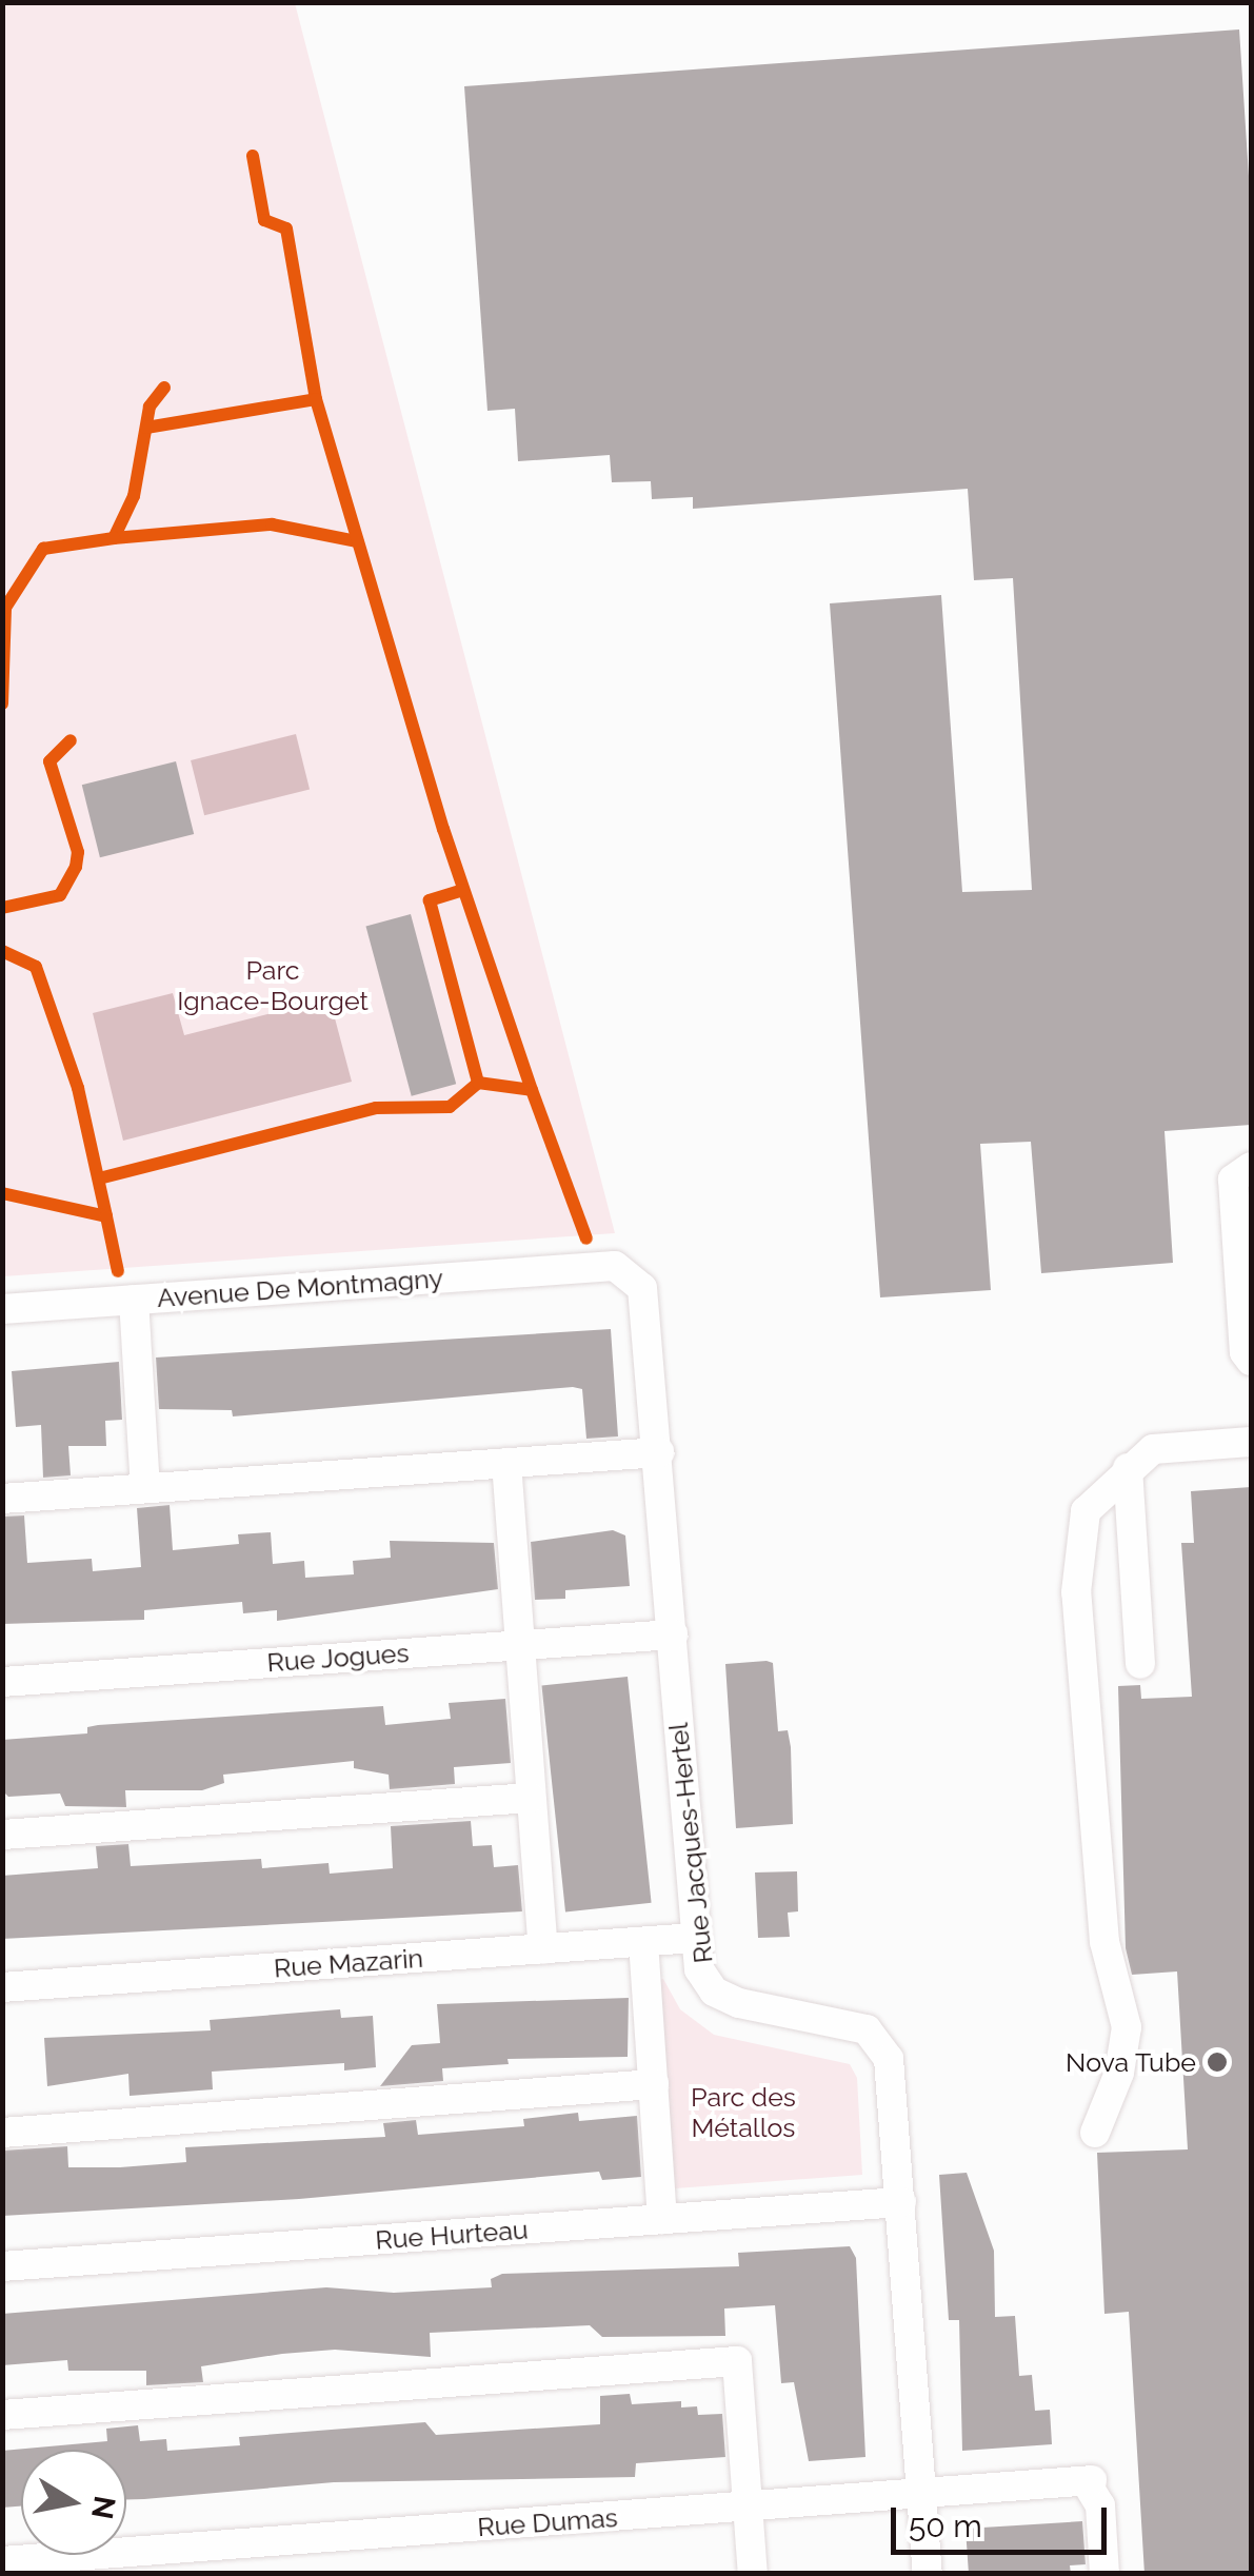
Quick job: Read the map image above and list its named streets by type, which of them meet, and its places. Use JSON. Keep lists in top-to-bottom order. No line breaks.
{"streets":{"street":["Avenue De Montmagny","Rue Jogues","Rue Jacques-Hertel","Rue Mazarin","Rue Hurteau","Rue Dumas"]},"crossings":[["Avenue De Montmagny","Rue Jacques-Hertel"],["Rue Jogues","Rue Jacques-Hertel"],["Rue Jacques-Hertel","Rue Mazarin"],["Rue Jacques-Hertel","Rue Hurteau"],["Rue Jacques-Hertel","Rue Dumas"]],"parks":["Parc Ignace-Bourget","Parc des Métallos"],"places":["Nova Tube"],"scale_bar":"50 m","north":"right"}
